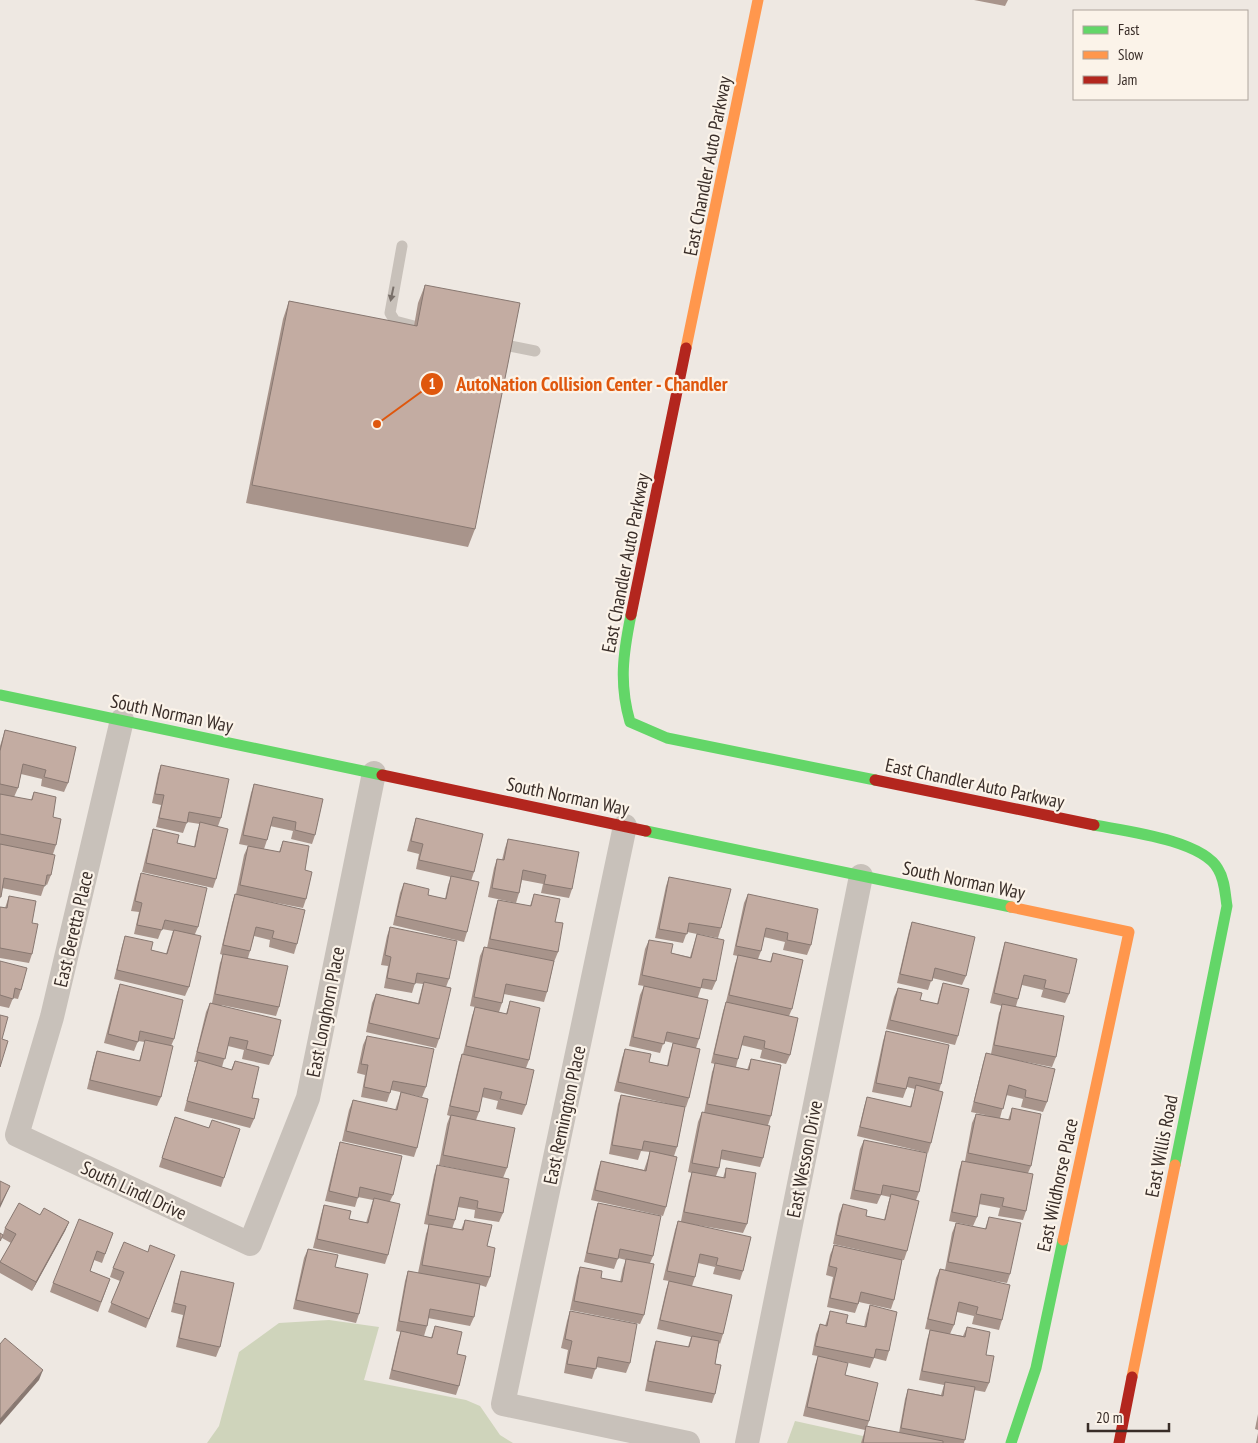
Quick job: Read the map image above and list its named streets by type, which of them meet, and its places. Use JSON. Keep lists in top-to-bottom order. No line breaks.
{"streets":{"street":["East Chandler Auto Parkway","South Norman Way","East Beretta Place","East Longhorn Place","East Remington Place","East Willis Road","East Wesson Drive","East Wildhorse Place","South Lindl Drive"]},"crossings":[["East Chandler Auto Parkway","East Willis Road"],["South Norman Way","East Beretta Place"],["South Norman Way","East Longhorn Place"],["South Norman Way","East Remington Place"],["South Norman Way","East Wesson Drive"],["South Norman Way","East Wildhorse Place"],["East Beretta Place","South Lindl Drive"],["East Longhorn Place","South Lindl Drive"]],"places":["AutoNation Collision Center - Chandler"],"legend":["Fast","Slow","Jam"],"scale_bar":"20 m"}
